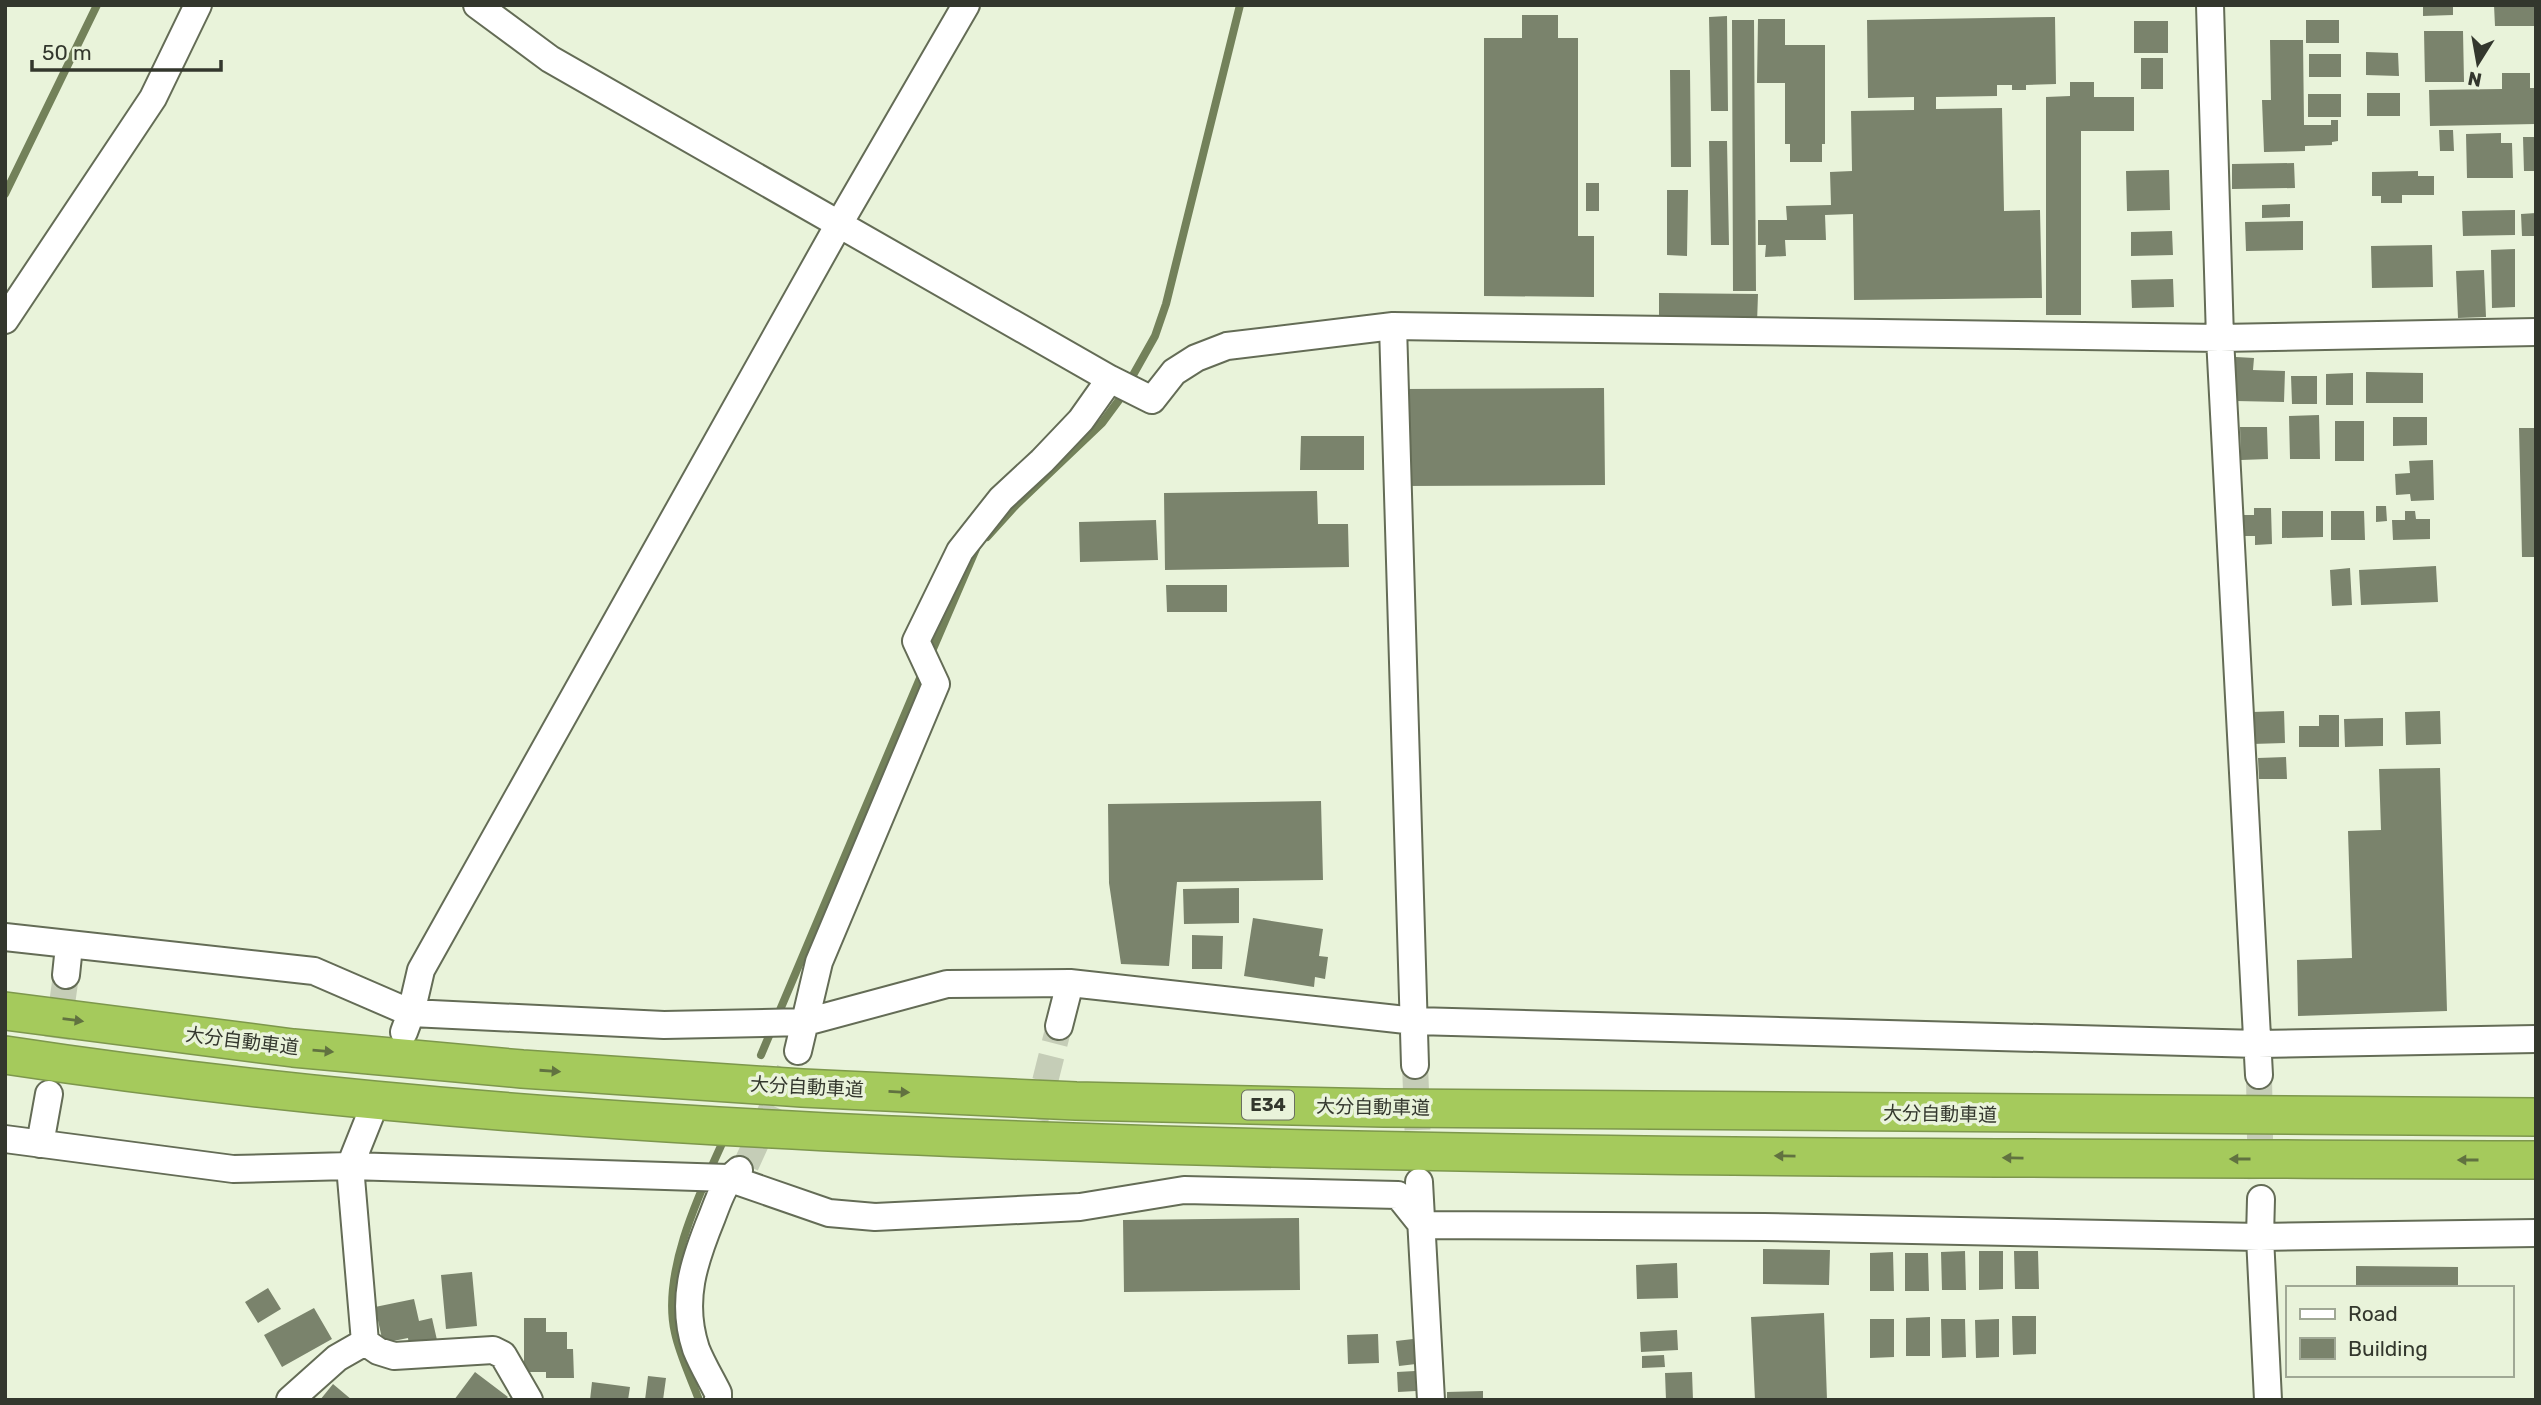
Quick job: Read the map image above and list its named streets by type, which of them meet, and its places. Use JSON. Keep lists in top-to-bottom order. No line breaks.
{"streets":{"highway":["大分自動車道","E34"]},"legend":["Road","Building"],"scale_bar":"50 m","north":"bottom"}
